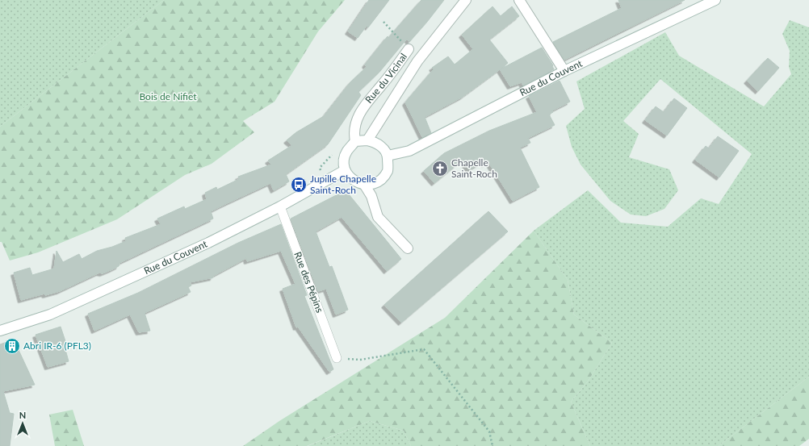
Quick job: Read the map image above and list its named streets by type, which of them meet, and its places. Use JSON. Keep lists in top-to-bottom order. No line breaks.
{"streets":{"street":["Rue du Vicinal","Rue du Couvent"],"lane":["Rue des Pépins"]},"crossings":[["Rue du Vicinal","Rue du Couvent"],["Rue du Couvent","Rue des Pépins"]],"parks":["Bois de Nifiet"],"places":{"church":["Chapelle Saint-Roch"],"bus stop":["Jupille Chapelle Saint-Roch"],"building":["Abri IR-6 (PFL3)"]},"north":"top"}
